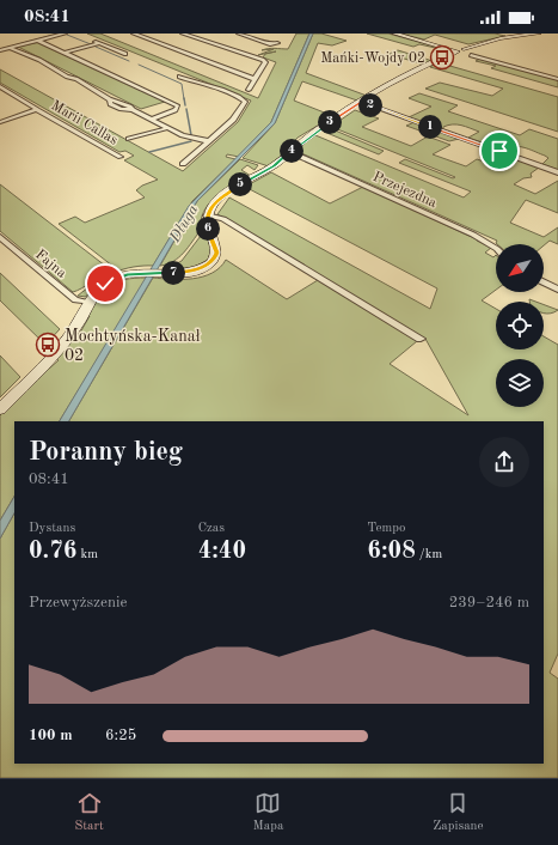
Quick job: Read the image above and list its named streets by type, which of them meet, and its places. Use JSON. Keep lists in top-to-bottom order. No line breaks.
{"streets":{"street":["Marii Callas","Przejezdna","Fajna"]},"water":["Długa"],"places":{"bus stop":["Mańki-Wojdy 02","Mochtyńska-Kanał 02"]},"north":"bottom left","page":{"status":"08:41","pins":["2","3","1","4","5","6","7"],"heading":["Poranny bieg","08:41"],"stats":[["Dystans","0.76 km"],["Czas","4:40"],["Tempo","6:08 /km"]],"chart":["Przewyższenie","239–246 m"],"list":[{"name":"100 m","note":"6:25"}],"tabs":["Start","Mapa","Zapisane"]}}
